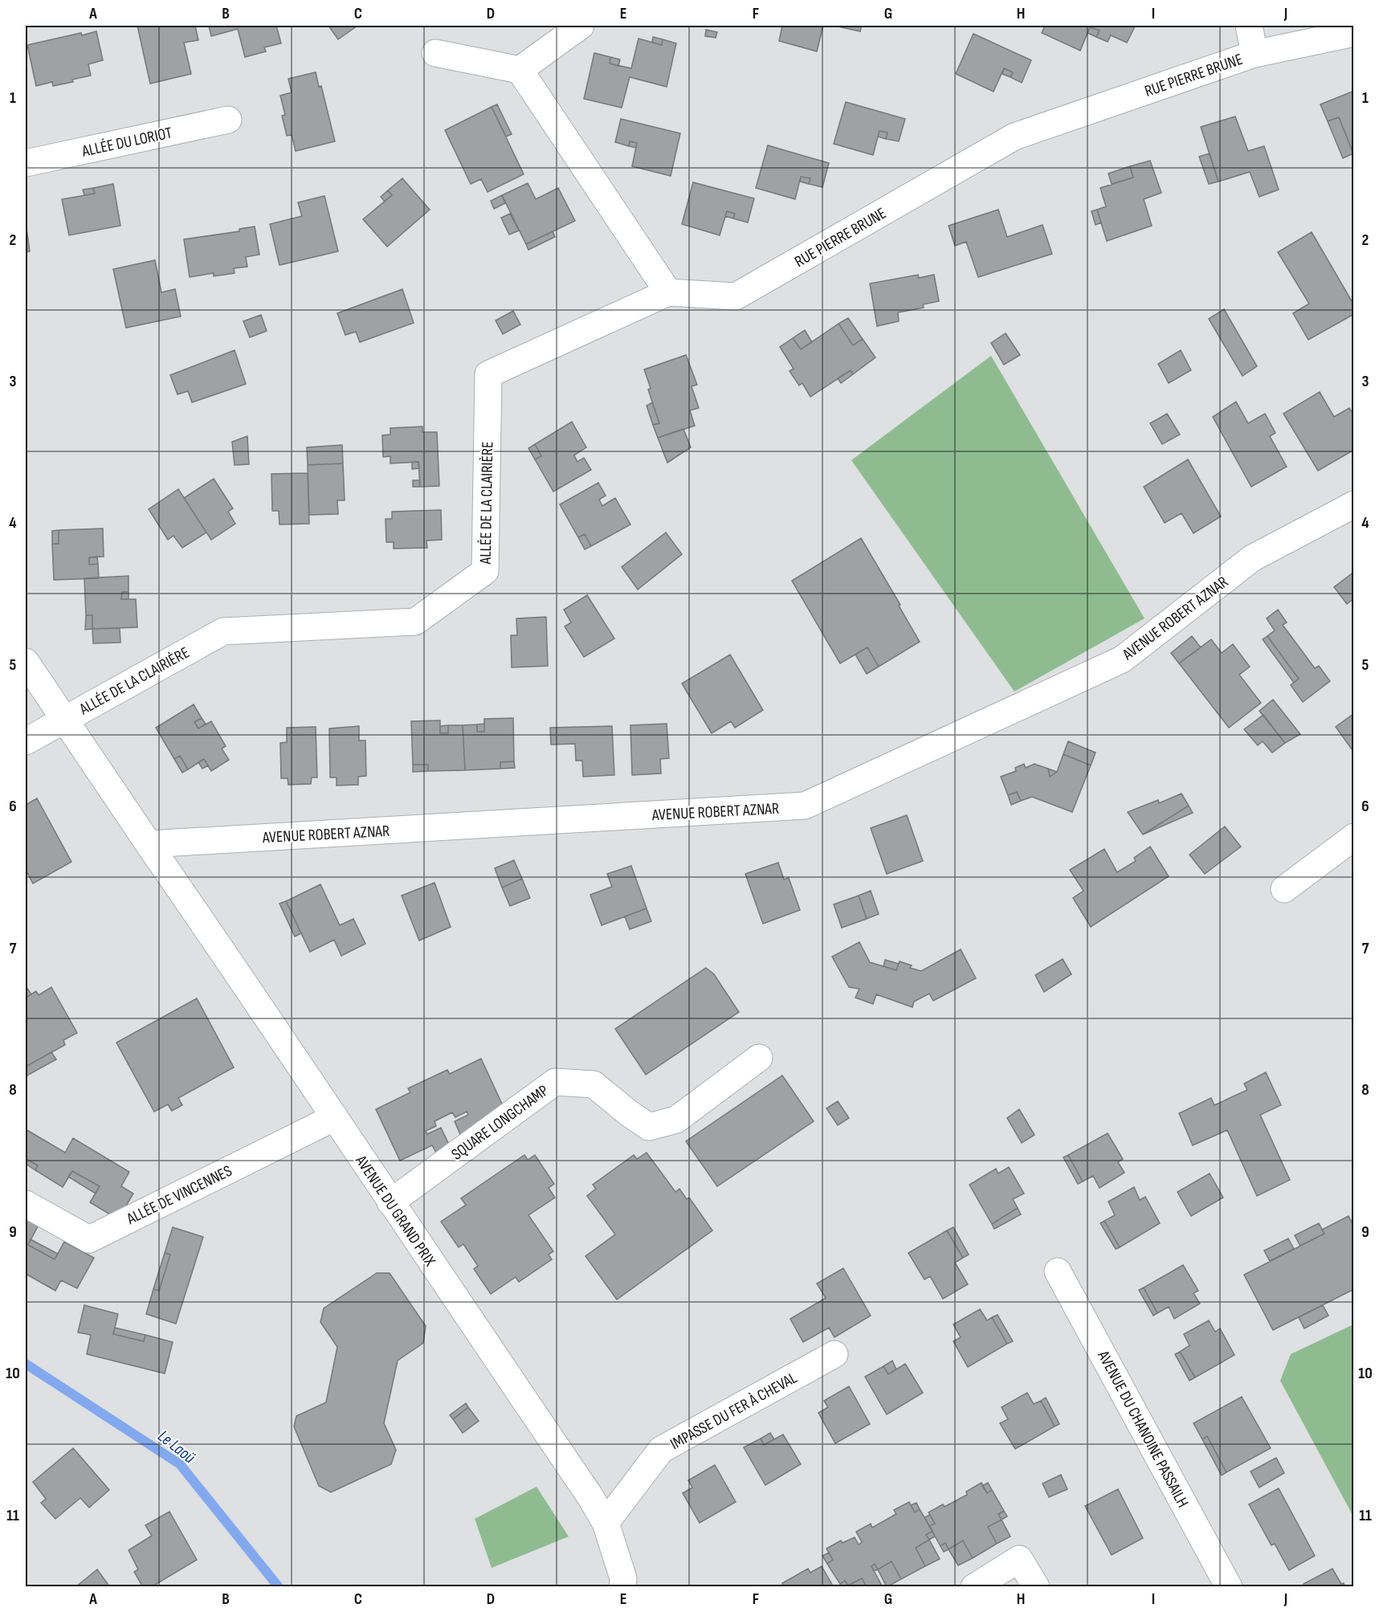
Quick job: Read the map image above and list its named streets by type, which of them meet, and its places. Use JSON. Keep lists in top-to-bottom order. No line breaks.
{"streets":{"street":["RUE PIERRE BRUNE","ALLÉE DU LORIOT","ALLÉE DE LA CLAIRIÈRE","AVENUE ROBERT AZNAR","SQUARE LONGCHAMP","ALLÉE DE VINCENNES","AVENUE DU GRAND PRIX","IMPASSE DU FER À CHEVAL","AVENUE DU CHANOINE PASSAILH"]},"crossings":[["RUE PIERRE BRUNE","ALLÉE DE LA CLAIRIÈRE"],["AVENUE ROBERT AZNAR","AVENUE DU GRAND PRIX"],["SQUARE LONGCHAMP","AVENUE DU GRAND PRIX"],["ALLÉE DE VINCENNES","AVENUE DU GRAND PRIX"],["AVENUE DU GRAND PRIX","IMPASSE DU FER À CHEVAL"]],"water":["Le Laoü"],"grid":{"columns":["A","B","C","D","E","F","G","H","I","J"],"rows":["1","2","3","4","5","6","7","8","9","10","11"]}}
